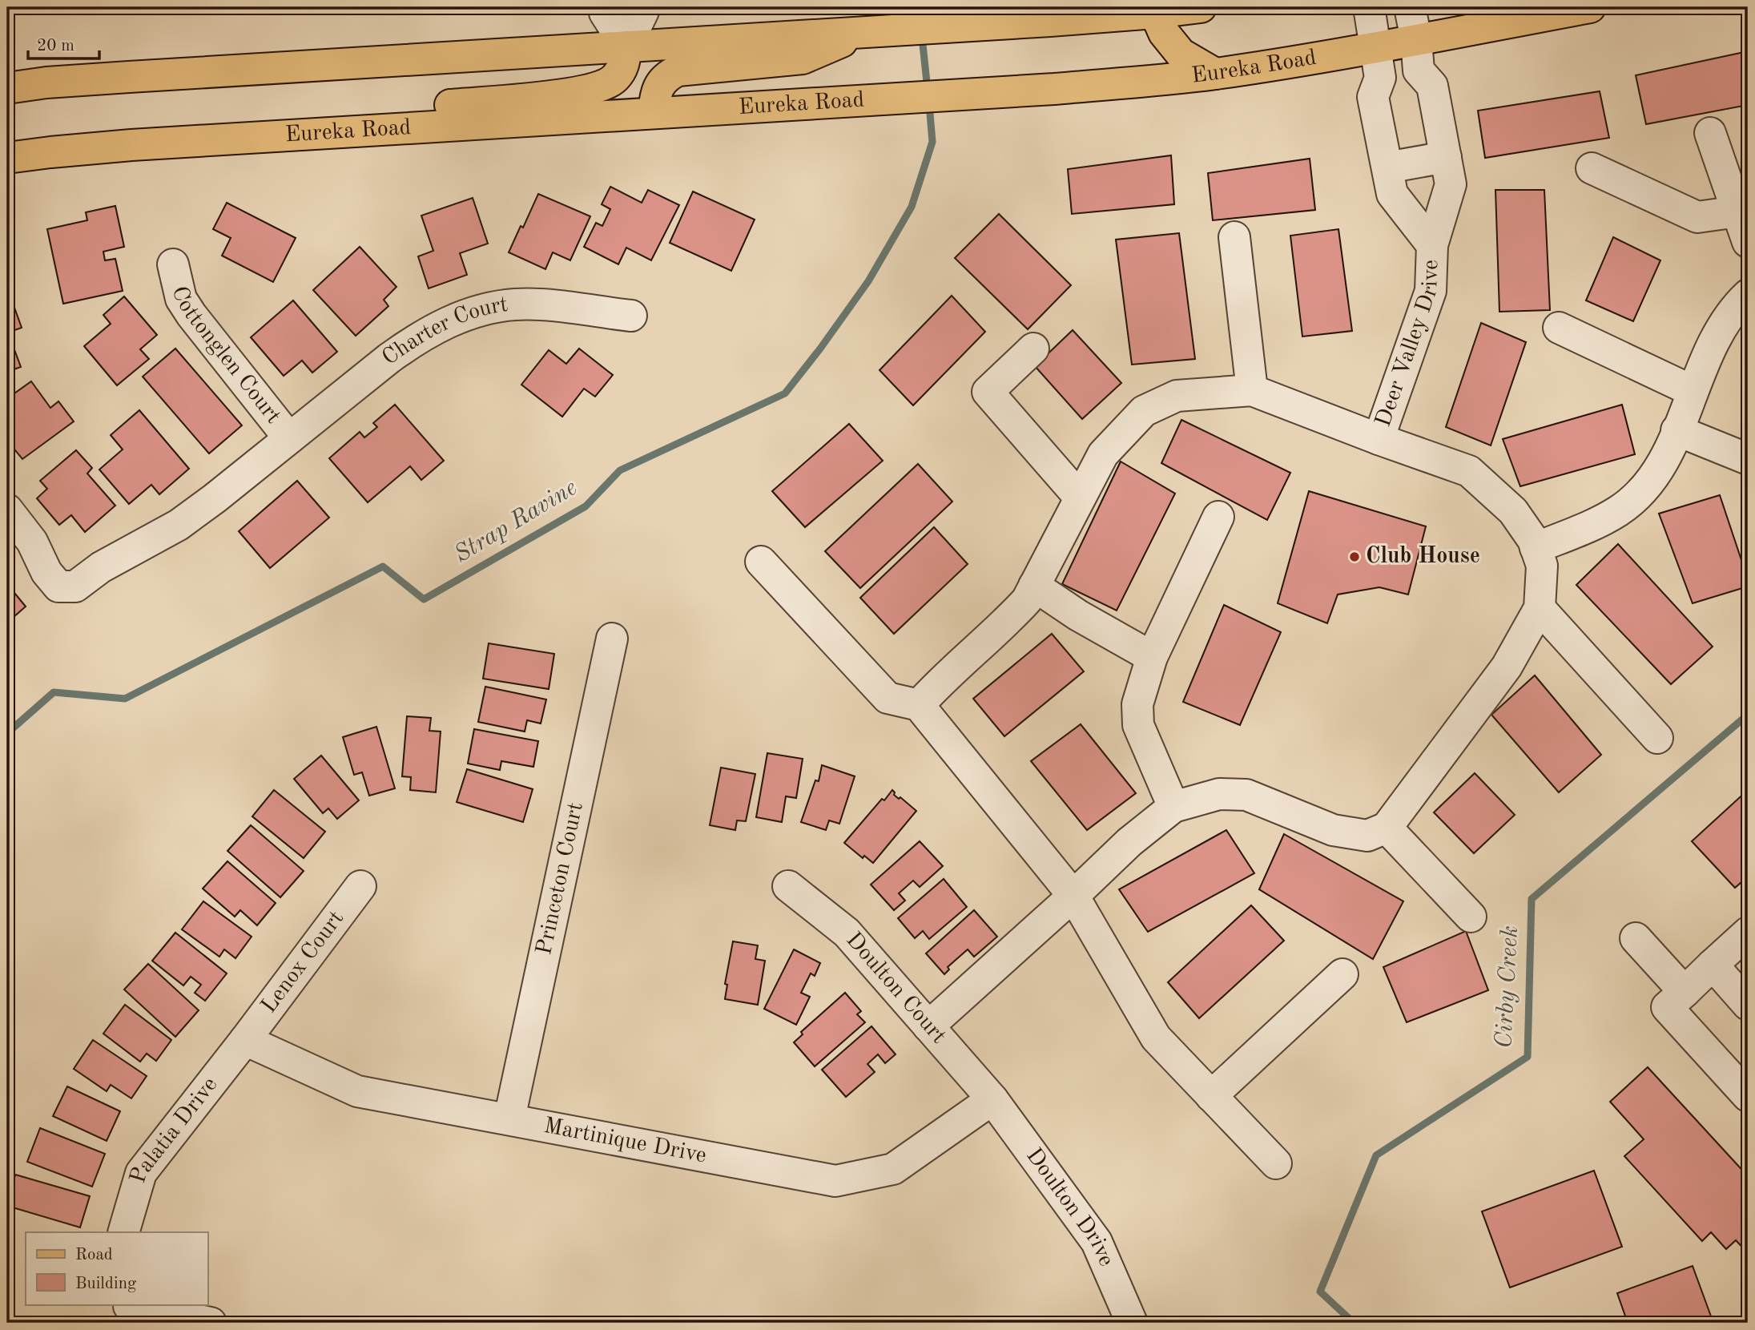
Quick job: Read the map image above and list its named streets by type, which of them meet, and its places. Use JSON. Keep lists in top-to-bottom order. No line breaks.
{"streets":{"main road":["Eureka Road"],"street":["Charter Court","Deer Valley Drive","Cottonglen Court","Princeton Court","Lenox Court","Doulton Court","Palatia Drive","Martinique Drive","Doulton Drive"]},"crossings":[["Eureka Road","Deer Valley Drive"],["Charter Court","Cottonglen Court"],["Princeton Court","Martinique Drive"],["Lenox Court","Palatia Drive"],["Lenox Court","Martinique Drive"],["Doulton Court","Martinique Drive"],["Doulton Court","Doulton Drive"],["Palatia Drive","Martinique Drive"],["Martinique Drive","Doulton Drive"]],"water":["Strap Ravine","Cirby Creek"],"places":["Club House"],"legend":["Road","Building"],"scale_bar":"20 m"}
